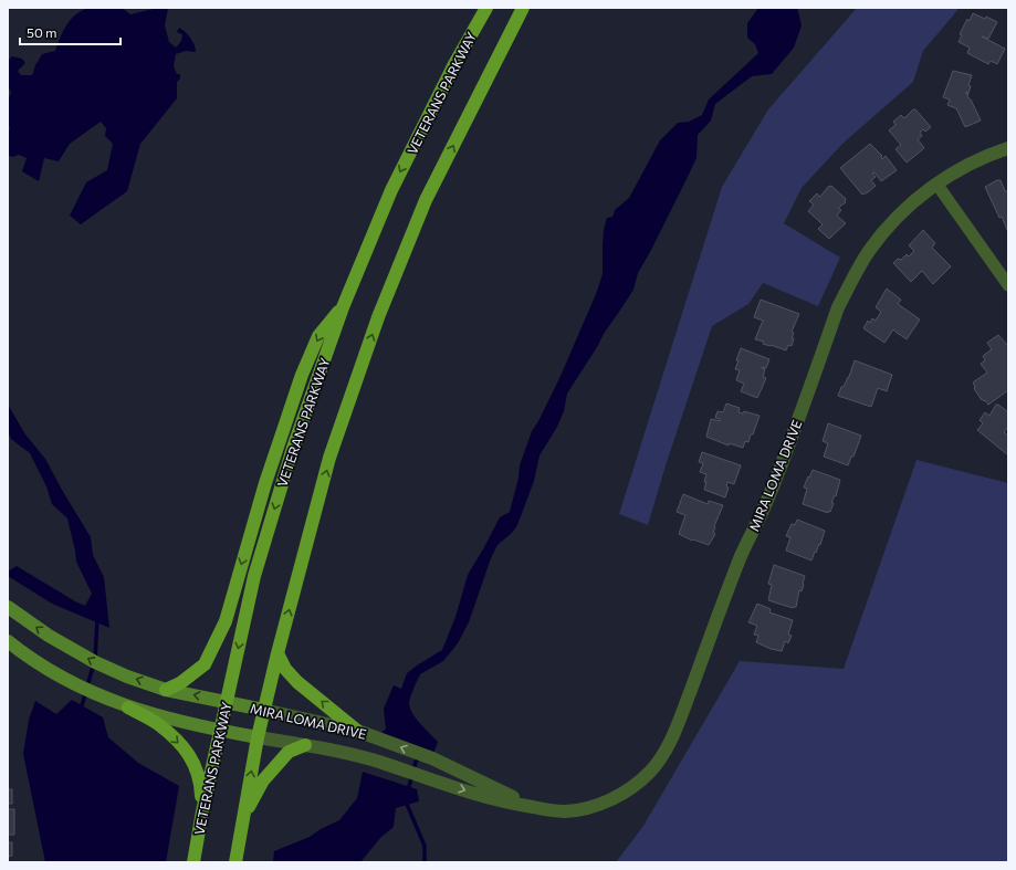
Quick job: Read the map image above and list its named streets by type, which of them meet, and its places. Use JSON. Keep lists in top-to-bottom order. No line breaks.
{"streets":{"main road":["VETERANS PARKWAY","MIRA LOMA DRIVE"]},"crossings":[["VETERANS PARKWAY","MIRA LOMA DRIVE"]],"scale_bar":"50 m"}
